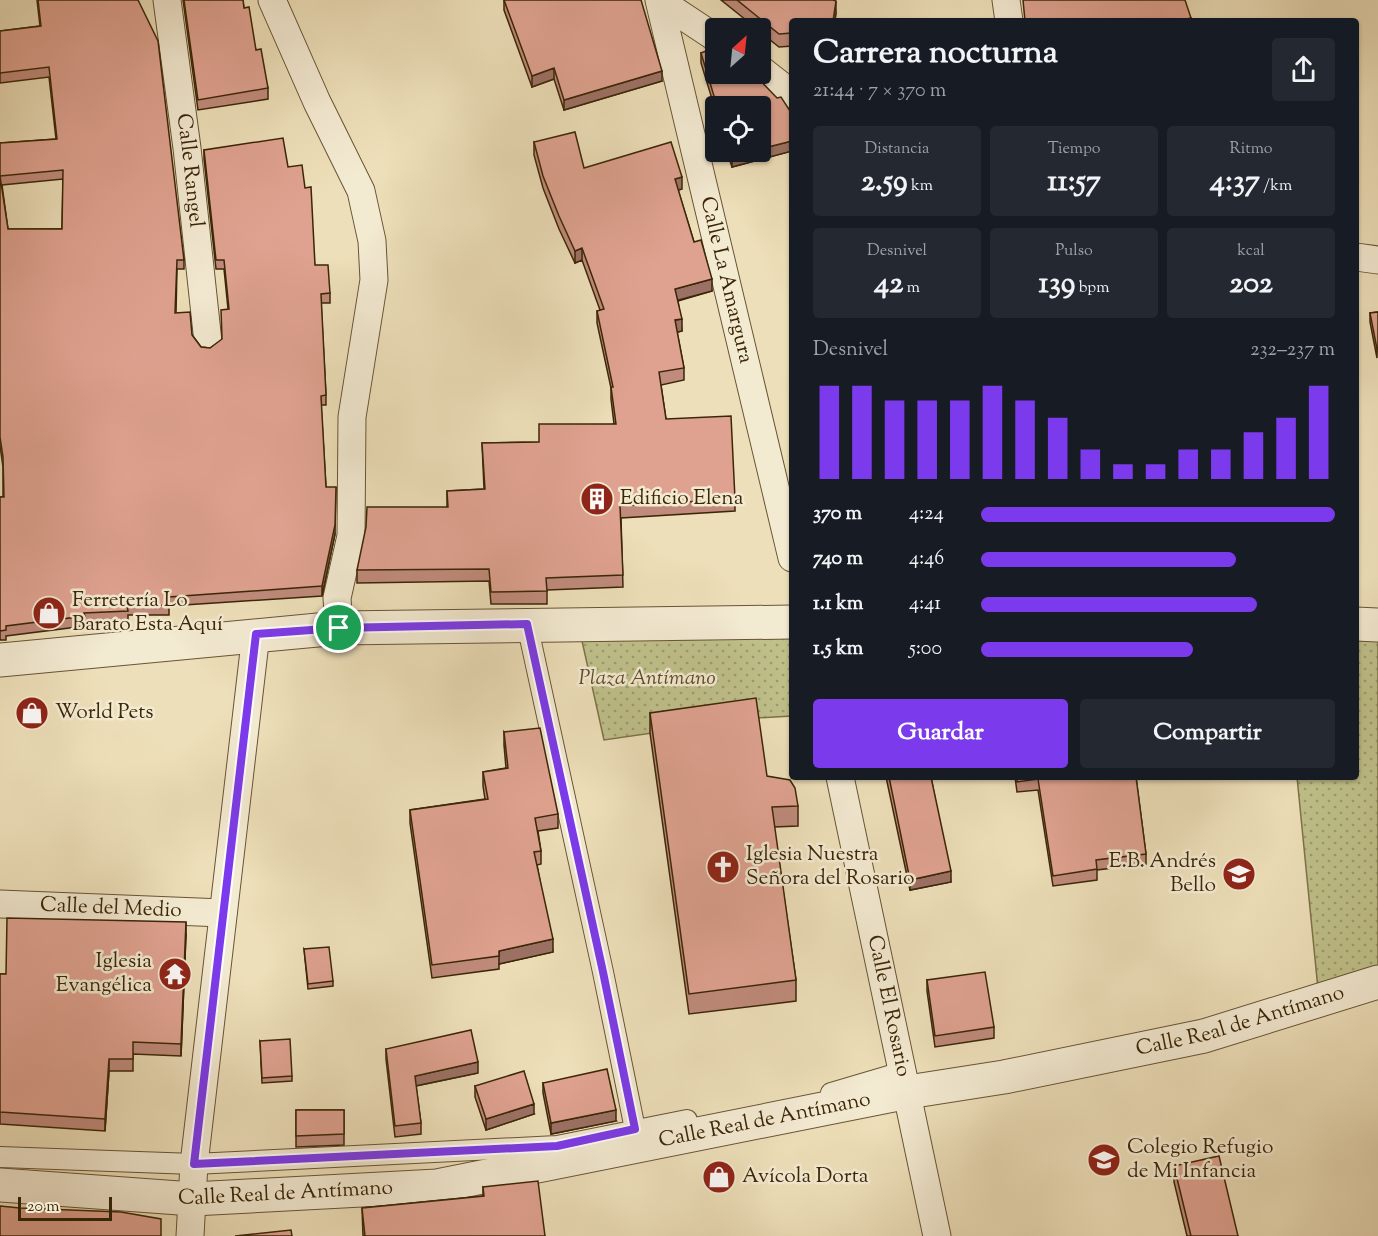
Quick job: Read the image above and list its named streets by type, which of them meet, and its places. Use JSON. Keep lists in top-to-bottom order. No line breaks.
{"streets":{"street":["Calle Rangel","Calle La Amargura","Calle del Medio","Calle El Rosario","Calle Real de Antímano"]},"crossings":[["Calle El Rosario","Calle Real de Antímano"]],"parks":["Plaza Antímano"],"places":{"building":["Edificio Elena"],"shop":["Ferretería Lo Barato Esta Aquí","World Pets","Avícola Dorta"],"church":["Iglesia Nuestra Señora del Rosario"],"school or university":["E.B. Andrés Bello","Colegio Refugio de Mi Infancia"],"temple":["Iglesia Evangélica"]},"scale_bar":"20 m","north":"top right","page":{"heading":["Carrera nocturna","21:44 · 7 × 370 m"],"stats":[["Distancia","2.59 km"],["Tiempo","11:57"],["Ritmo","4:37 /km"],["Desnivel","42 m"],["Pulso","139 bpm"],["kcal","202"]],"chart":["Desnivel","232–237 m"],"list":[{"name":"370 m","note":"4:24"},{"name":"740 m","note":"4:46"},{"name":"1.1 km","note":"4:41"},{"name":"1.5 km","note":"5:00"}],"buttons":["Guardar","Compartir"],"scale":"20 m"}}
